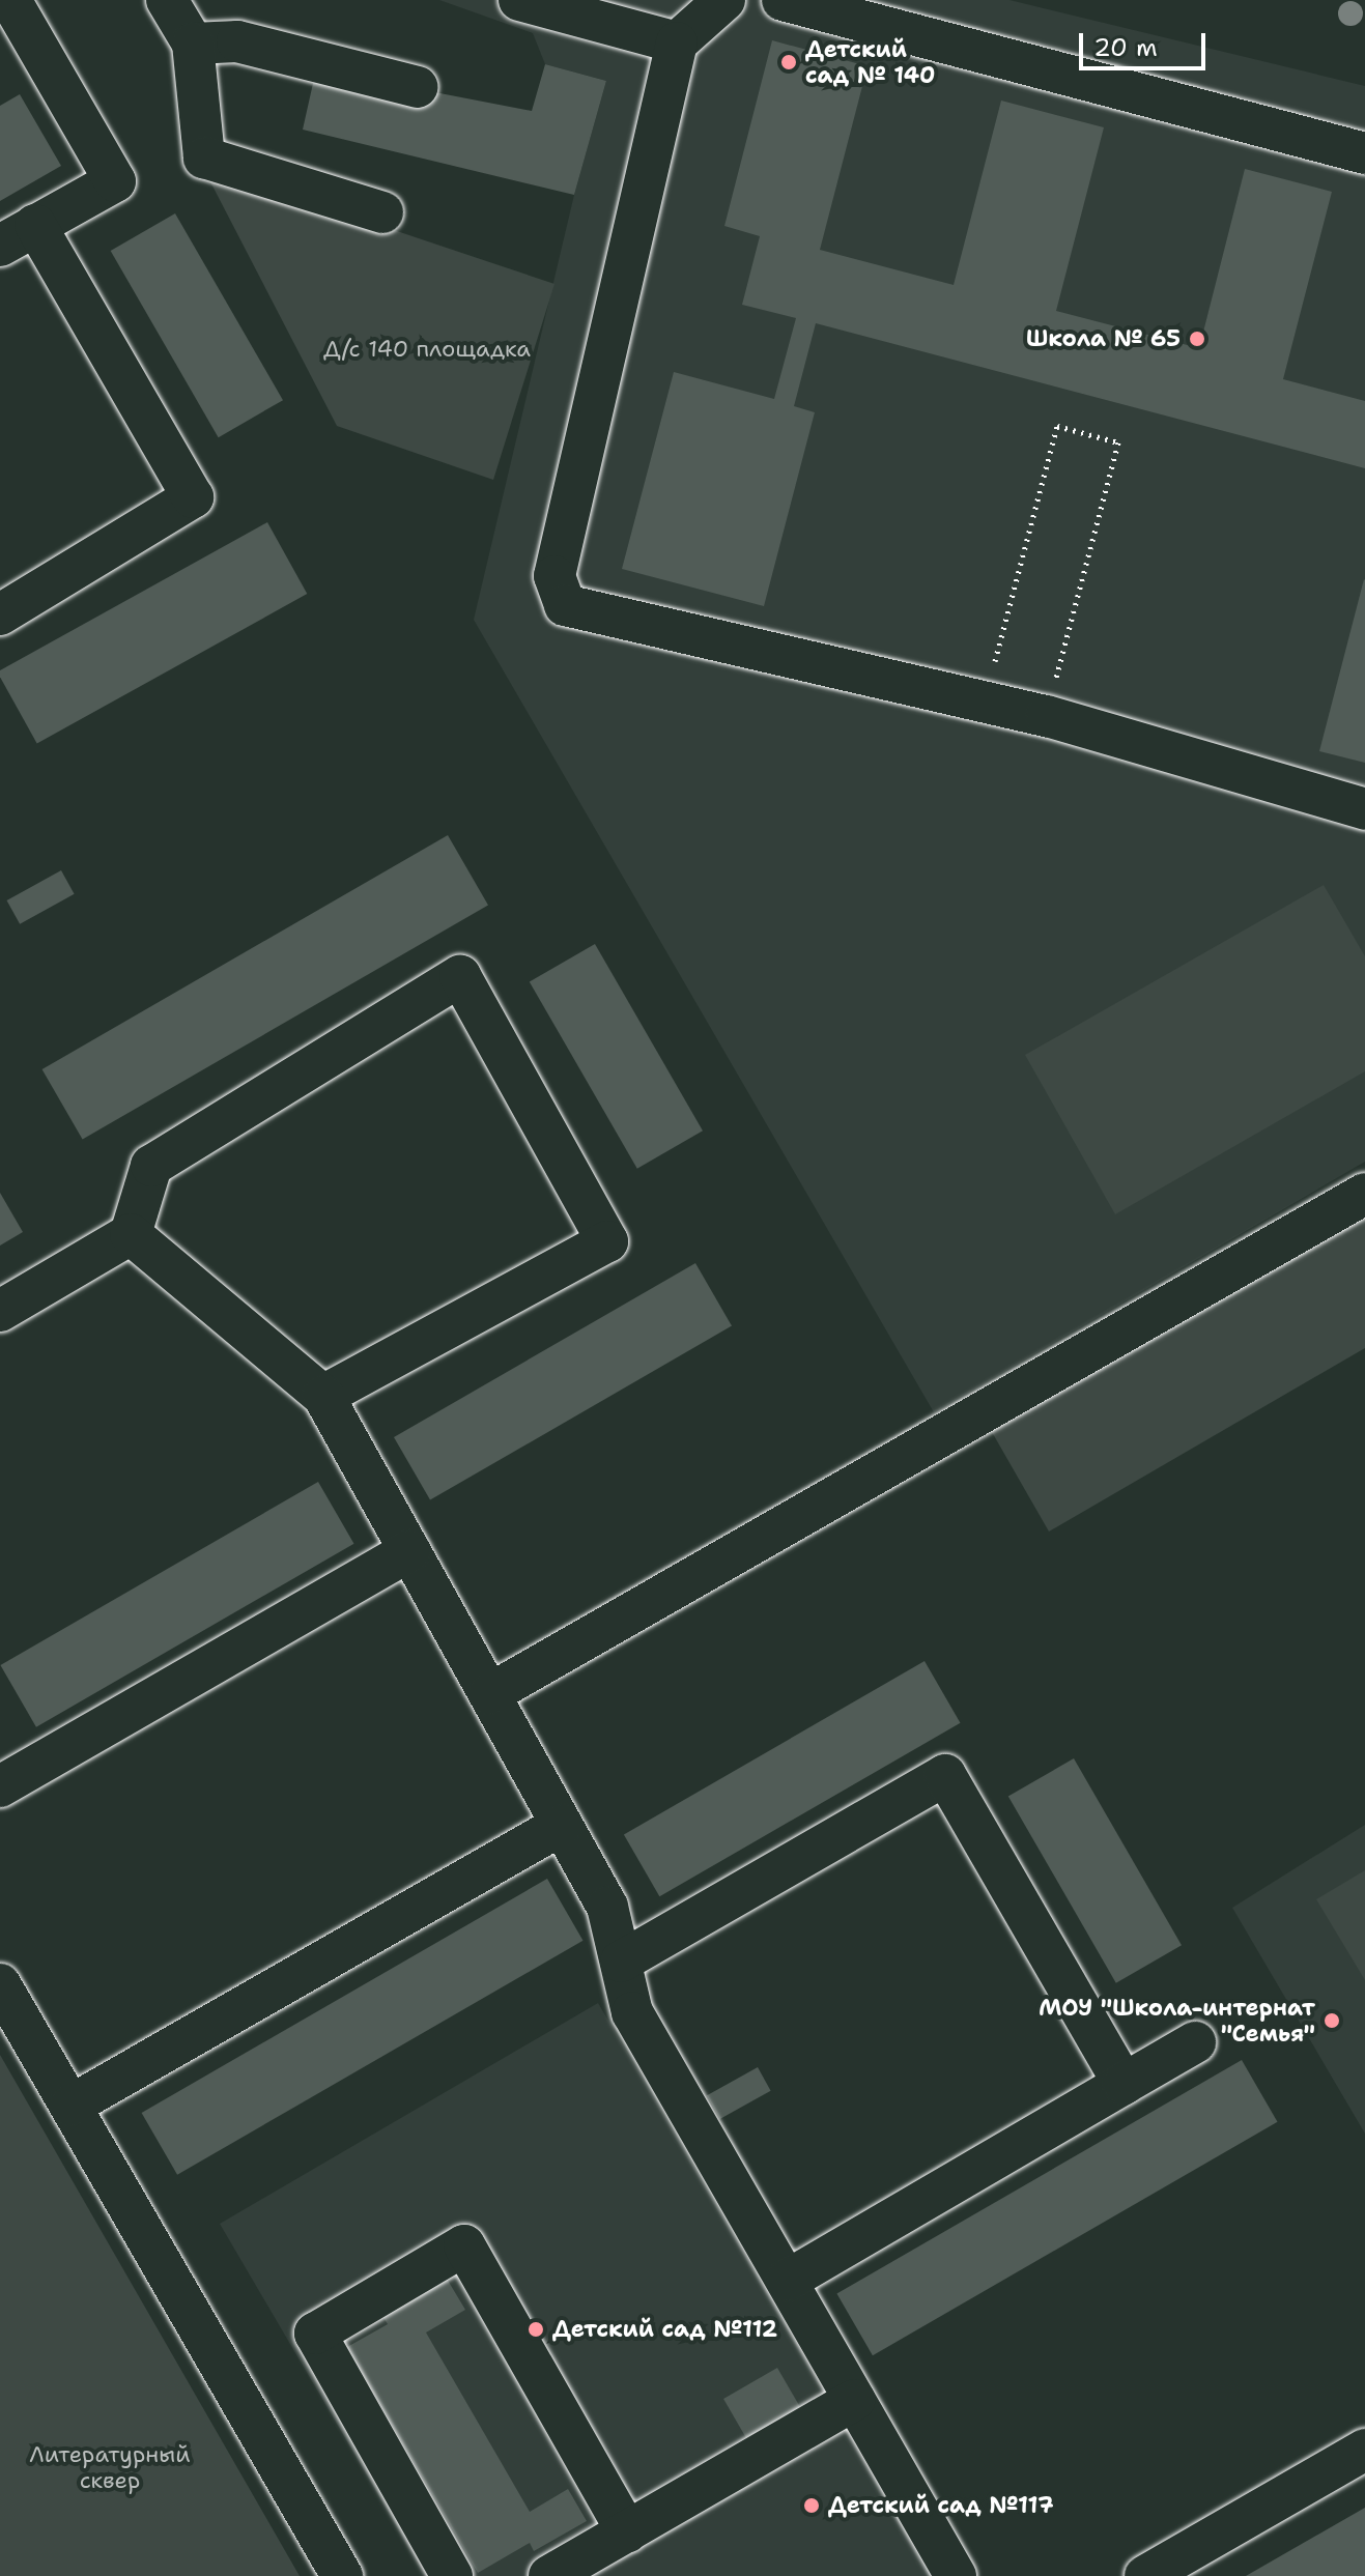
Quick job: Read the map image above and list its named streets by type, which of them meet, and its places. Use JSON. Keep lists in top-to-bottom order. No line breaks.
{"parks":["Д/с 140 площадка","Литературный сквер"],"places":["Детский сад № 140","Школа № 65","МОУ \"Школа-интернат \"Семья\"","Детский сад №112","Детский сад №117"],"scale_bar":"20 m"}
